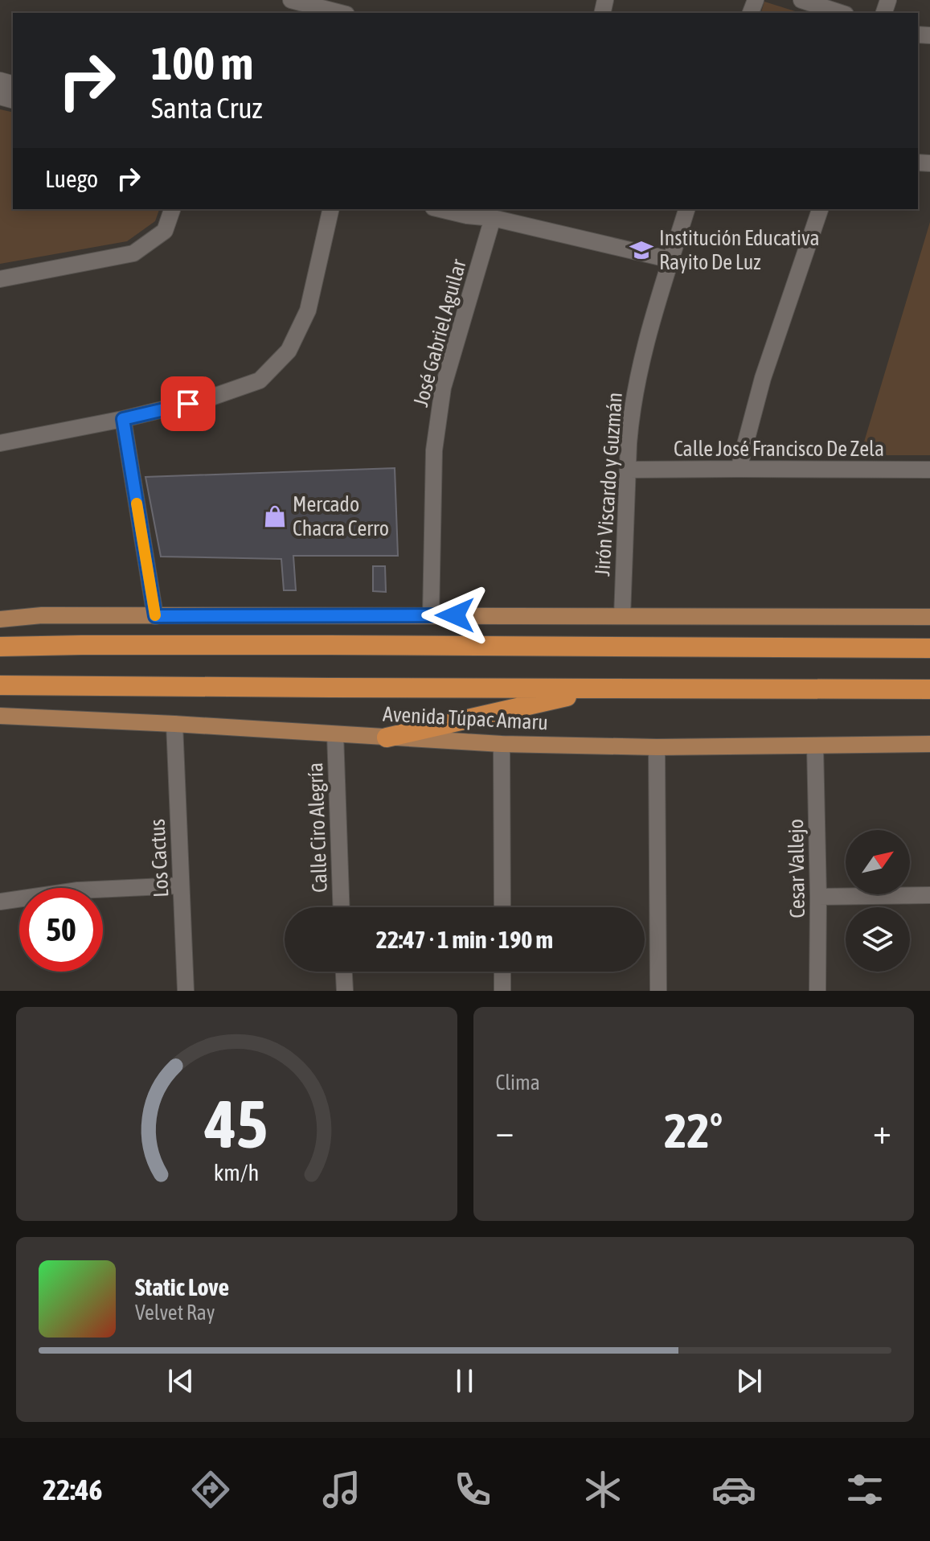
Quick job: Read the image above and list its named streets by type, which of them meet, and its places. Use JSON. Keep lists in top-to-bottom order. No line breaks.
{"streets":{"highway":["Avenida Túpac Amaru"],"street":["José Gabriel Aguilar","Calle José Francisco De Zela","Jirón Viscardo y Guzmán","Calle Ciro Alegría","Los Cactus","Cesar Vallejo"]},"crossings":[["Calle José Francisco De Zela","Jirón Viscardo y Guzmán"],["Avenida Túpac Amaru","Calle Ciro Alegría"],["Avenida Túpac Amaru","Los Cactus"],["Avenida Túpac Amaru","Cesar Vallejo"]],"places":{"school or university":["Institución Educativa Rayito De Luz"],"shop":["Mercado Chacra Cerro"]},"north":"top right","page":{"turn":["100 m","Santa Cruz"],"then":"Luego","limit":"50","trip":"22:47 · 1 min · 190 m","tile":"Clima","heat":["−","22°","+"],"song":["Static Love","Velvet Ray"],"tabs":"22:46","gauge":["45","km/h"]}}
